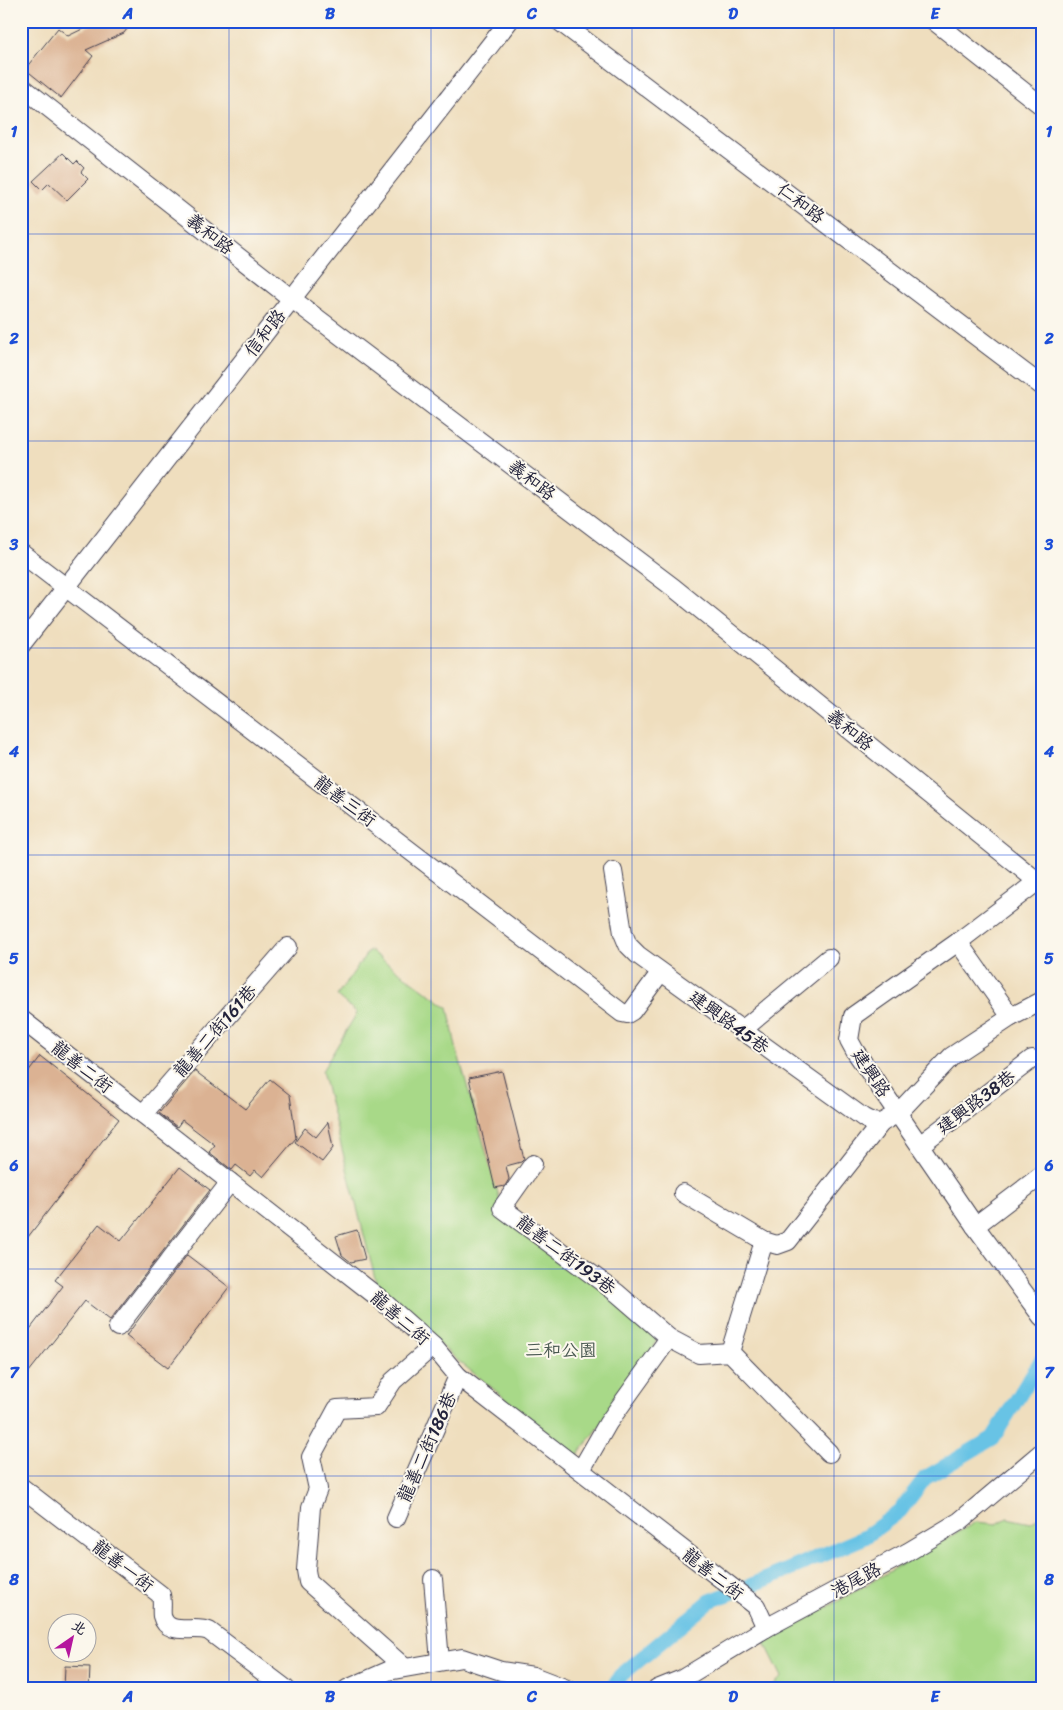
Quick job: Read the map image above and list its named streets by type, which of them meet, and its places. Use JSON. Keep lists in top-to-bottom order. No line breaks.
{"streets":{"street":["仁和路","義和路","信和路","龍善三街","建興路45巷","龍善二街161巷","龍善二街","建興路","建興路38巷","龍善二街193巷","龍善二街186巷","龍善一街","港尾路"]},"crossings":[["義和路","信和路"],["義和路","建興路"],["信和路","龍善三街"],["龍善三街","建興路45巷"],["龍善二街161巷","龍善二街"],["龍善二街","龍善二街186巷"],["龍善二街","港尾路"],["建興路","建興路38巷"]],"parks":["三和公園"],"north":"top right","grid":{"columns":["A","B","C","D","E"],"rows":["1","2","3","4","5","6","7","8"]}}
